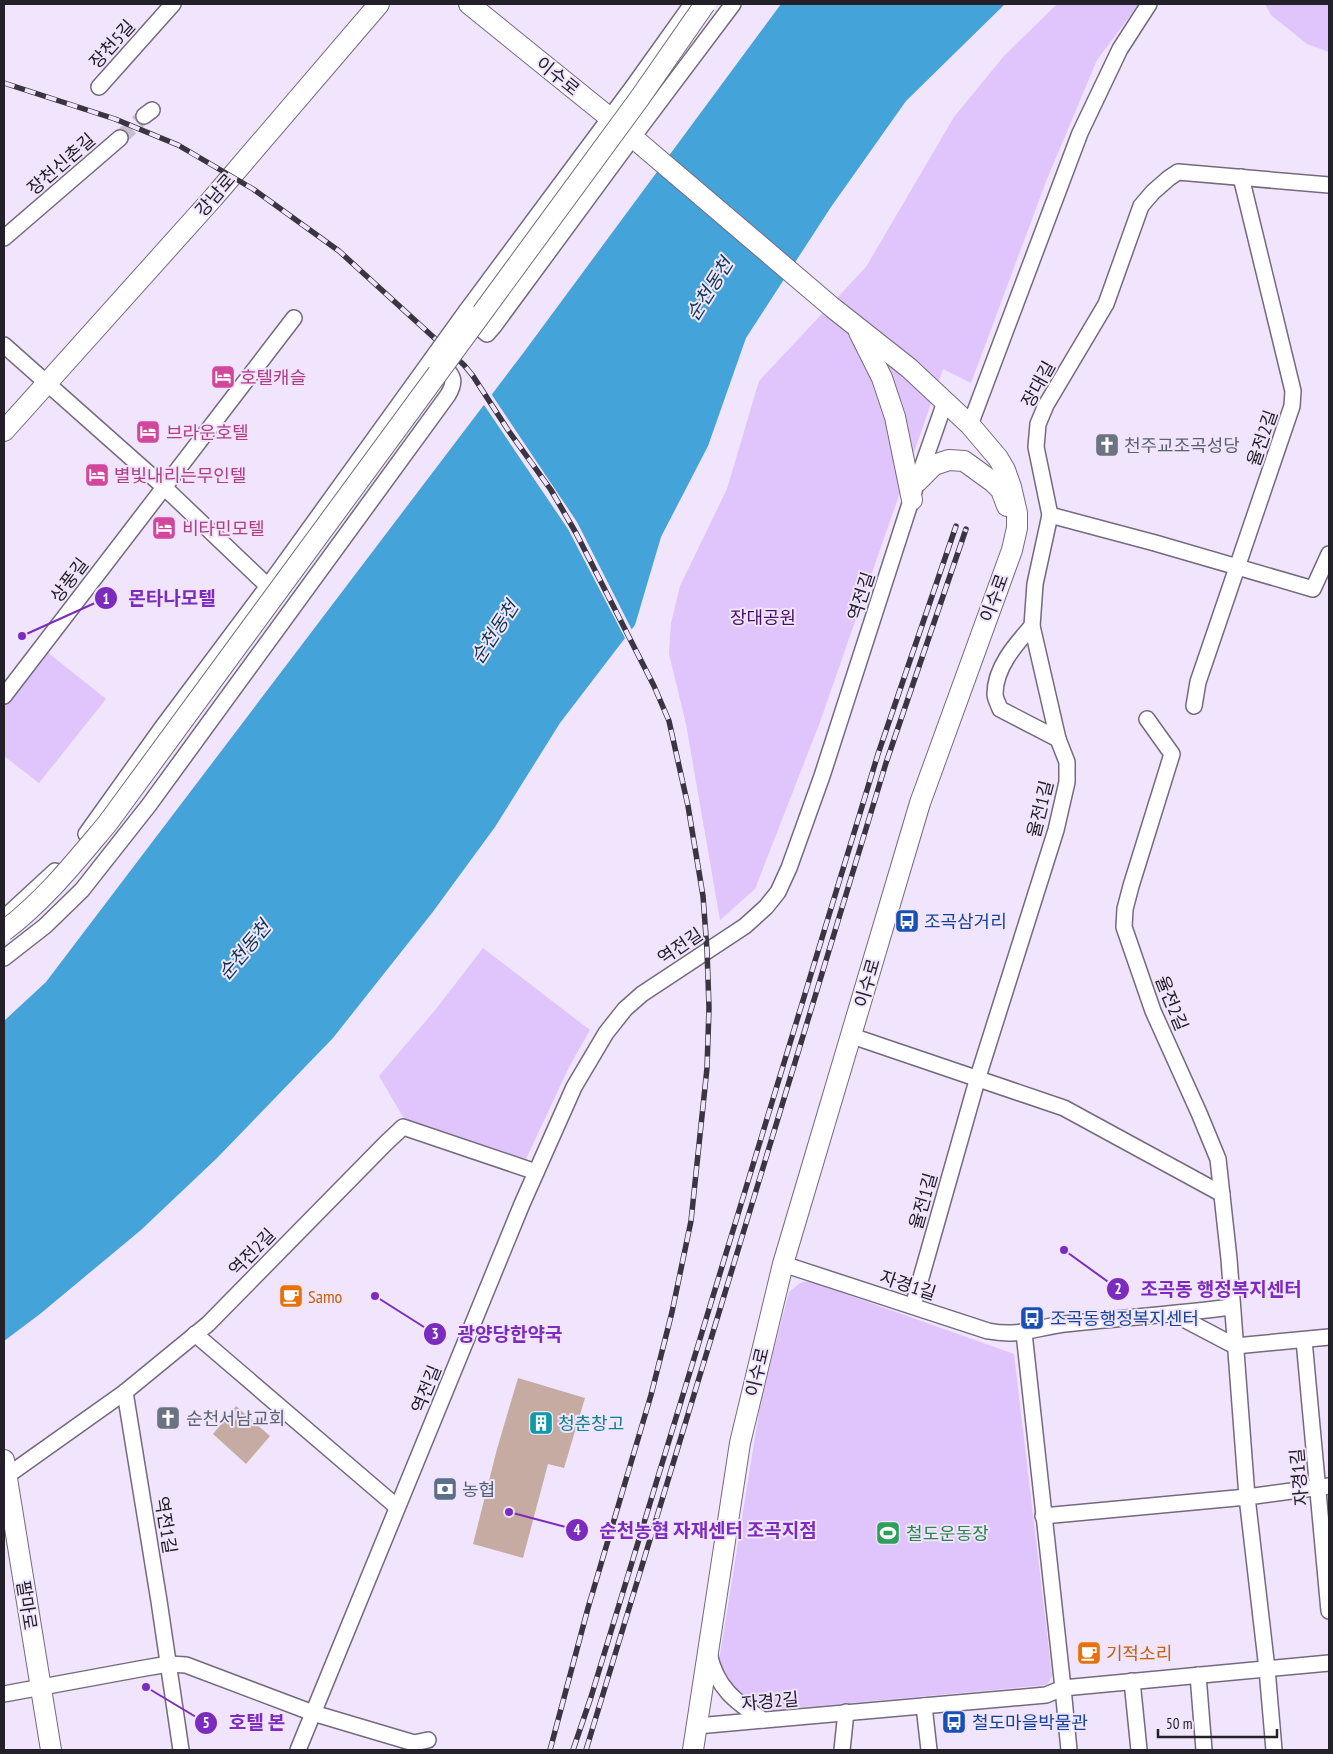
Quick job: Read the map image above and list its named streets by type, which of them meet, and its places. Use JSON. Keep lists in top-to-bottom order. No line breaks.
{"streets":{"main road":["이수로","강남로","팔마로"],"street":["장천5길","장천신촌길","장대길","율전2길","상풍길","역전길","율전1길","역전2길","자경1길","역전1길","자경2길"]},"crossings":[["이수로","역전길"],["이수로","자경1길"],["이수로","자경2길"],["장대길","율전2길"],["장대길","율전1길"],["율전2길","자경1길"],["역전길","역전2길"],["율전1길","자경1길"],["역전2길","역전1길"],["역전2길","팔마로"]],"water":["순천동천"],"parks":["장대공원"],"places":{"hotel":["호텔캐슬","브라운호텔","별빛내리는무인텔","비타민모텔"],"church":["천주교조곡성당","순천서남교회"],"other":["몬타나모텔","조곡동 행정복지센터","광양당한약국","순천농협 자재센터 조곡지점","호텔 본"],"bus stop":["조곡삼거리","조곡동행정복지센터","철도마을박물관"],"cafe":["Samo","기적소리"],"building":["청춘창고"],"bank":["농협"],"sports":["철도운동장"]},"scale_bar":"50 m"}
